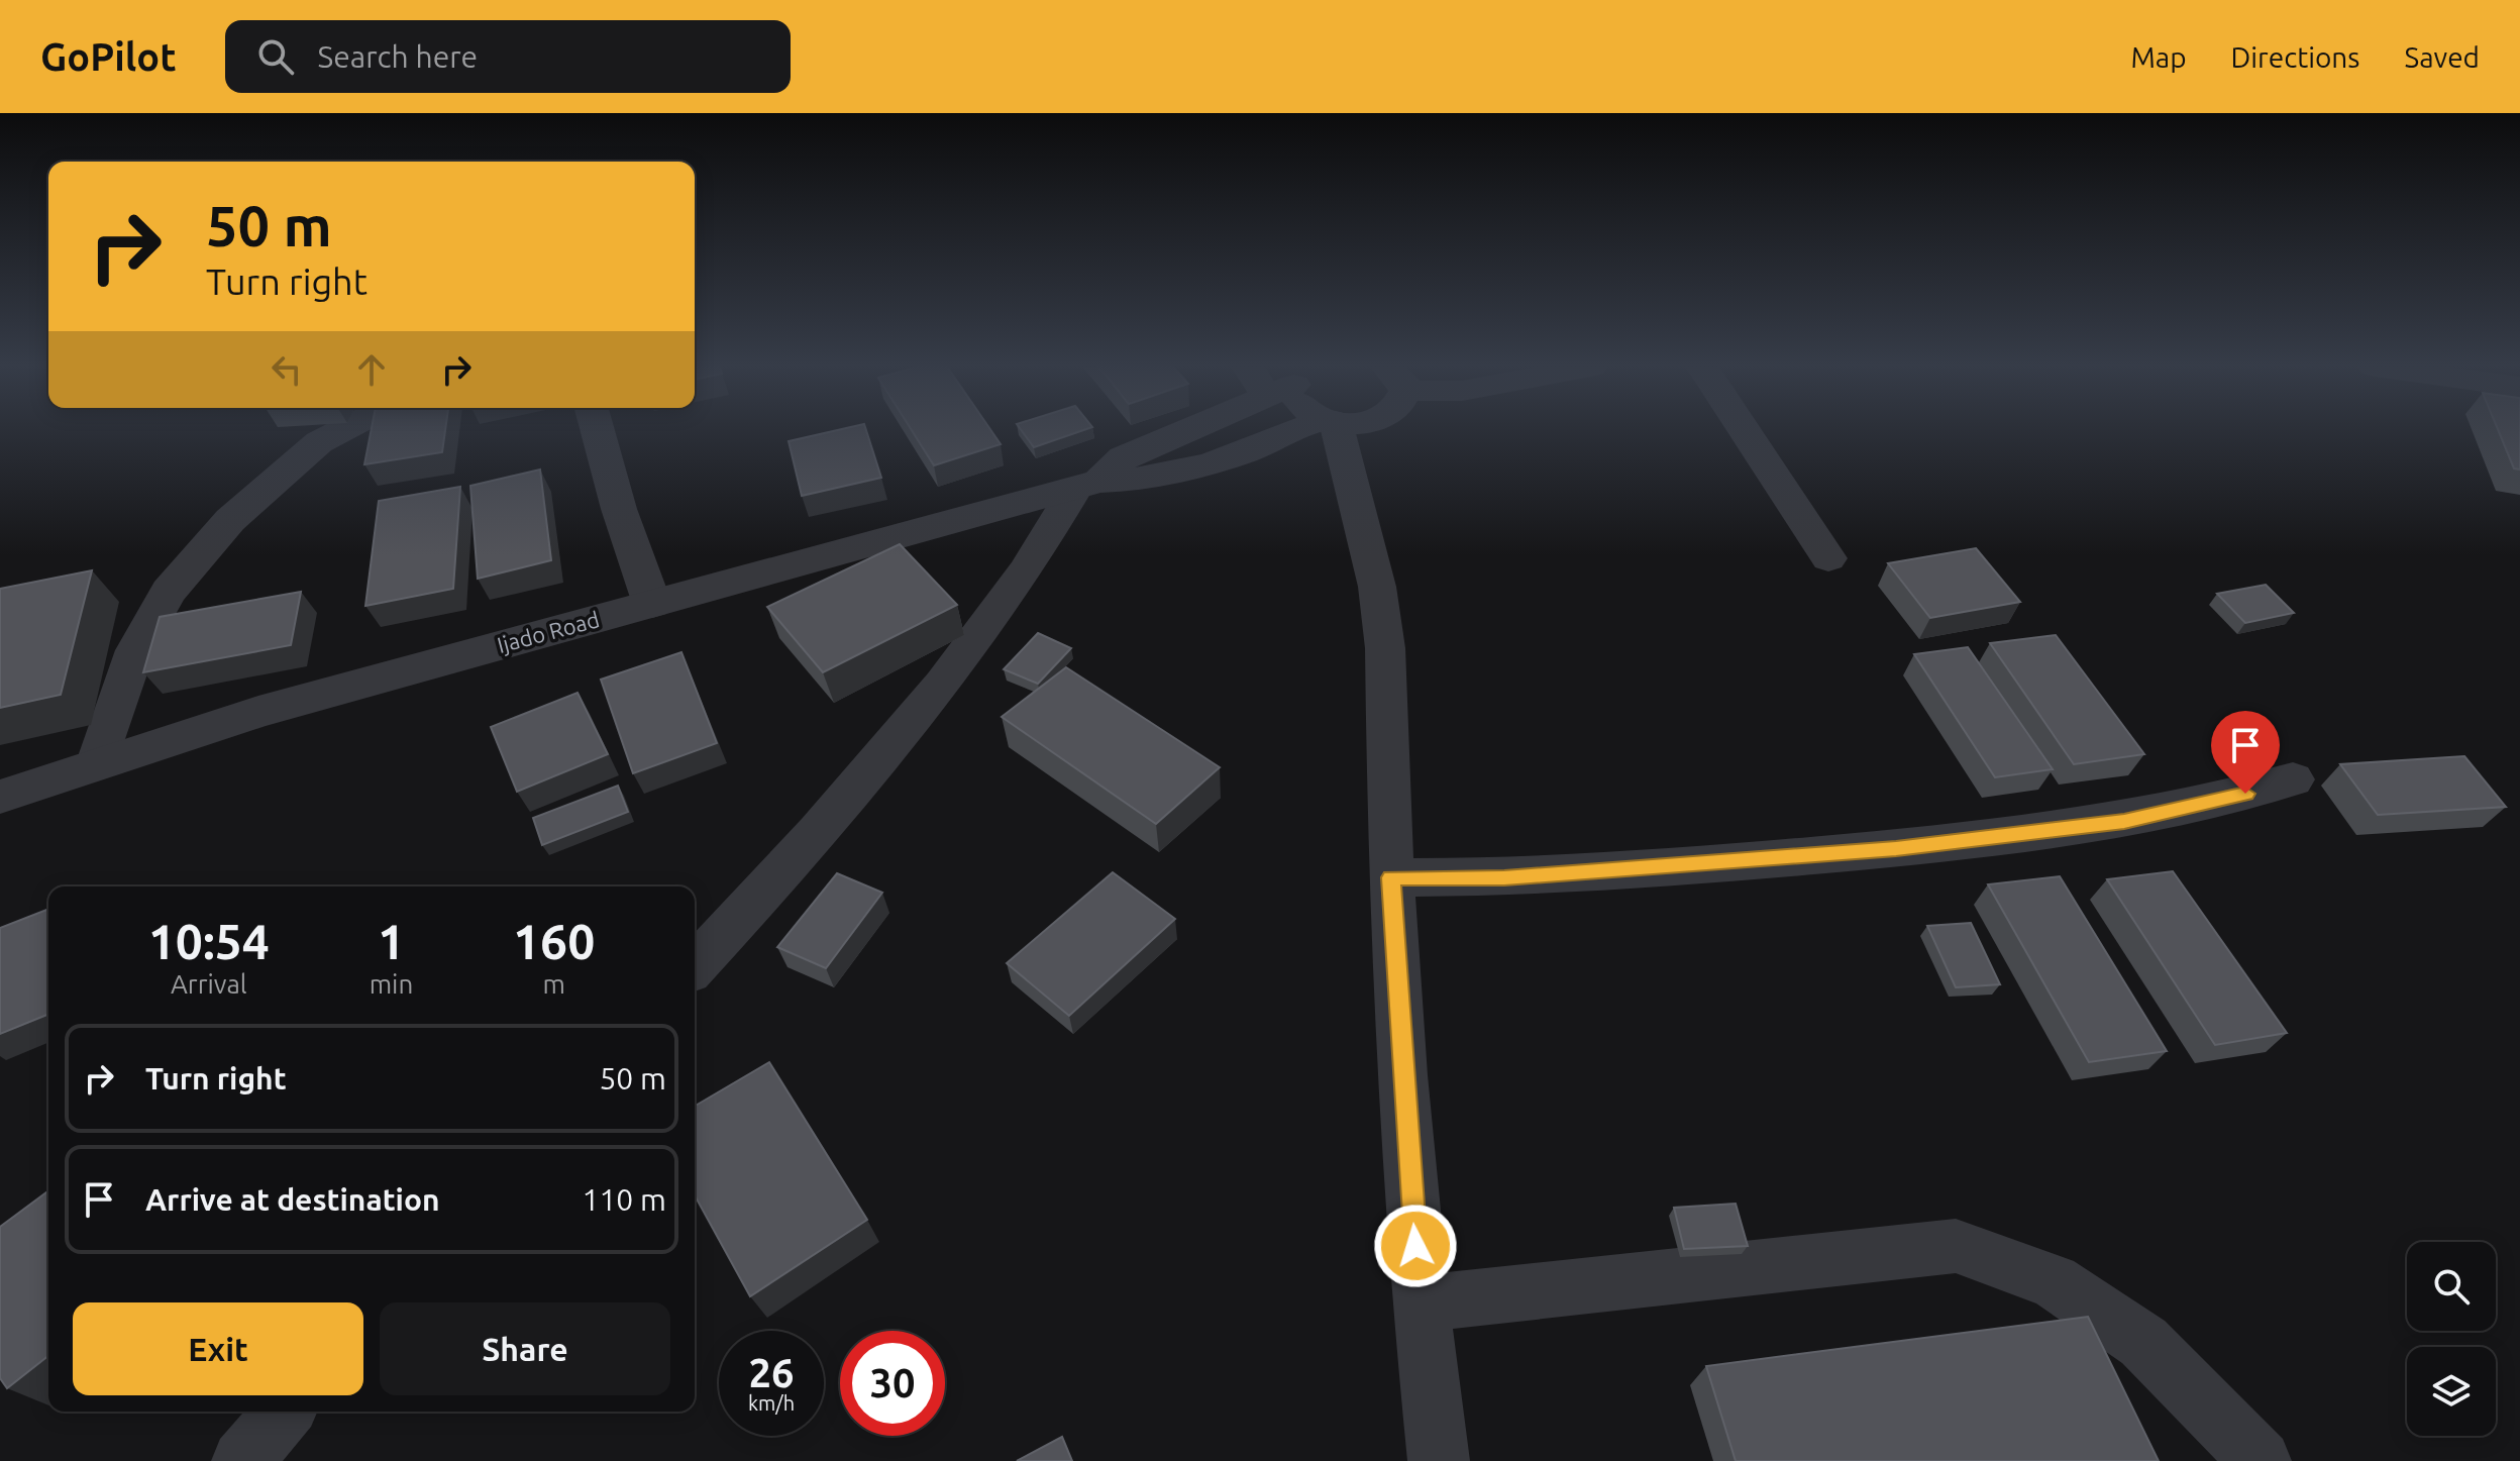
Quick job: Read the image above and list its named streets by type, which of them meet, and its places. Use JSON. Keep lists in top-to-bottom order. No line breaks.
{"streets":{"street":["Ijado Road"]},"page":{"header":"GoPilot","search":"Search here","nav":["Map","Directions","Saved"],"turn":["50 m","Turn right"],"eta":["10:54","Arrival","1","min","160","m"],"list":[{"name":"Turn right","value":"50 m"},{"name":"Arrive at destination","value":"110 m"}],"buttons":["Exit","Share"],"speed":"26 km/h","limit":"30"}}
